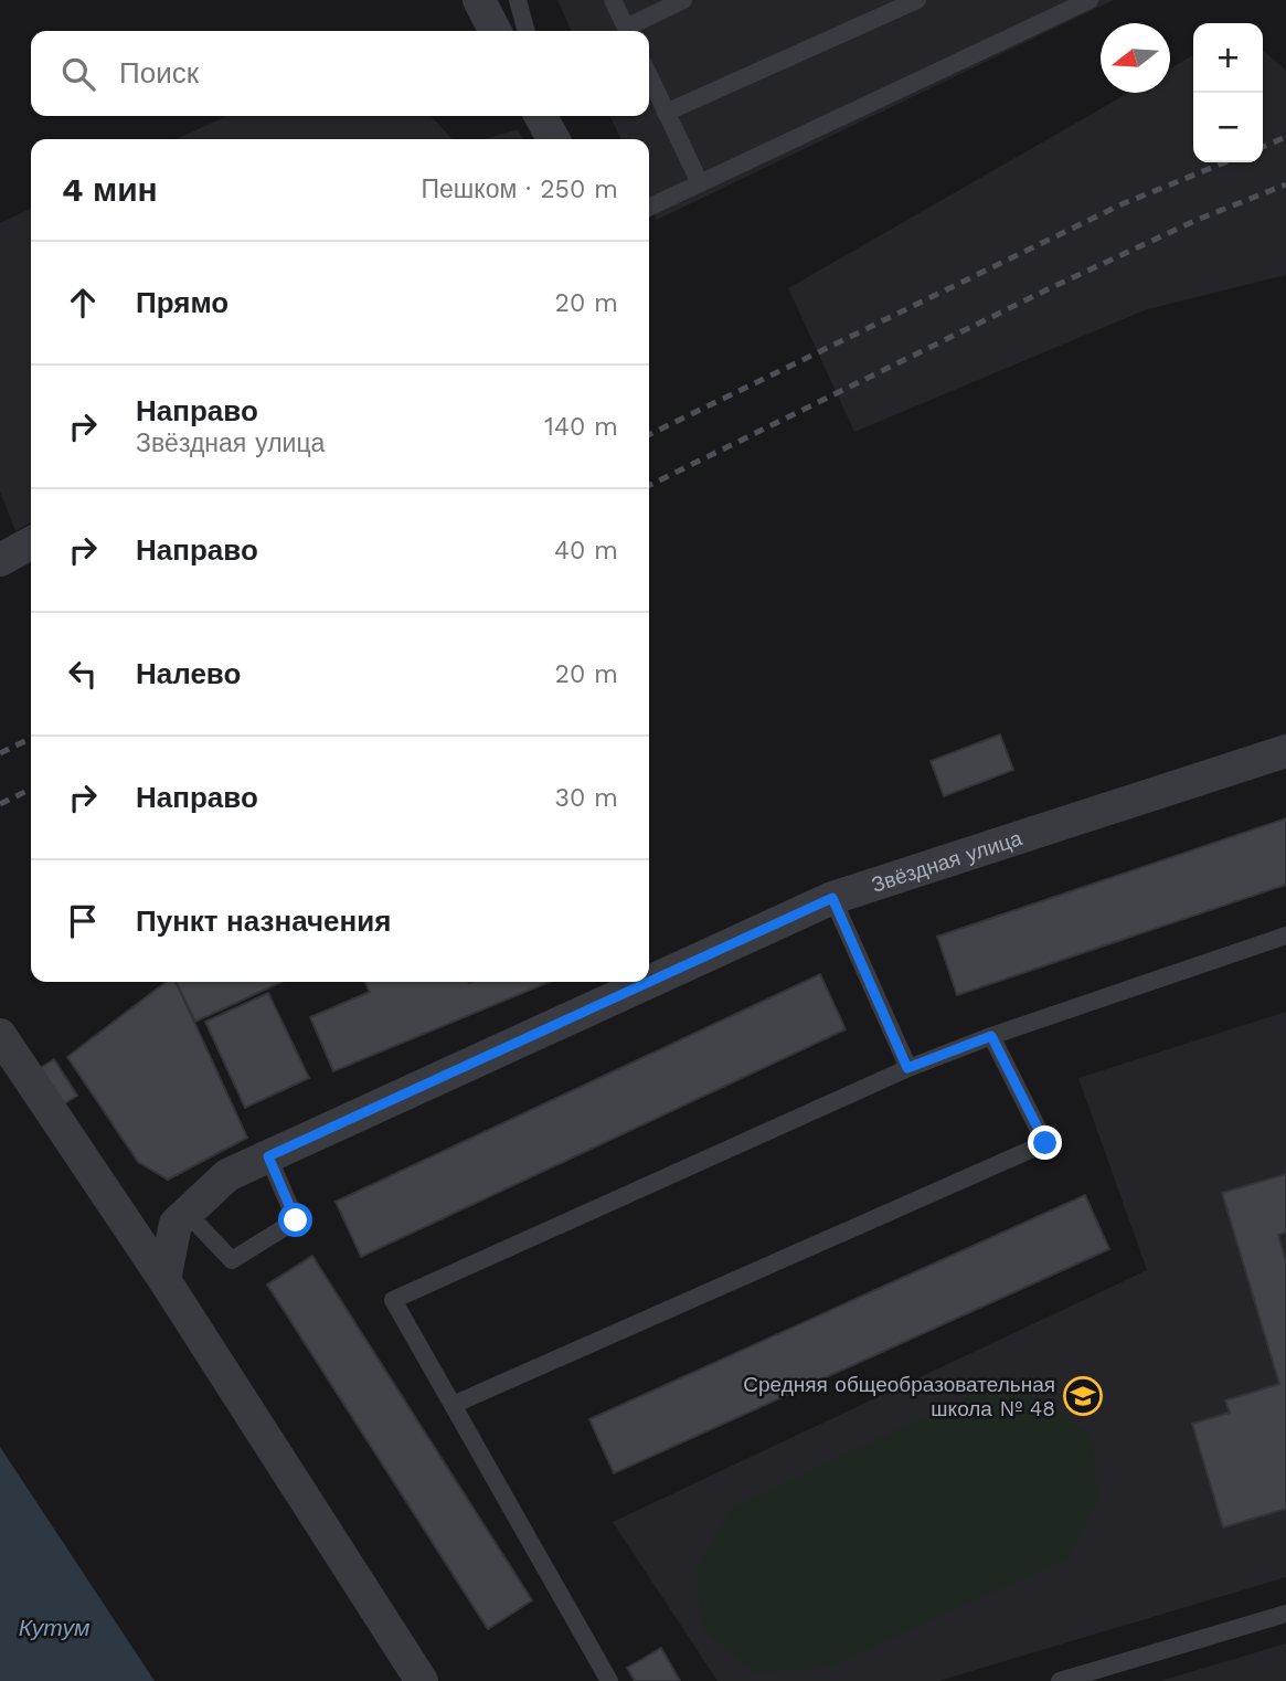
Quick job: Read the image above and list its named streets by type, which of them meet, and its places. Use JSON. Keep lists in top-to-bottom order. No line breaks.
{"streets":{"street":["Звёздная улица"]},"water":["Кутум"],"places":{"school or university":["Средняя общеобразовательная школа № 48"]},"north":"left","page":{"map_buttons":["+","−"],"search":"Поиск","heading":["4 мин","Пешком · 250 m"],"list":[["Прямо","20 m"],["Направо","Звёздная улица","140 m"],["Направо","40 m"],["Налево","20 m"],["Направо","30 m"],"Пункт назначения"]}}
